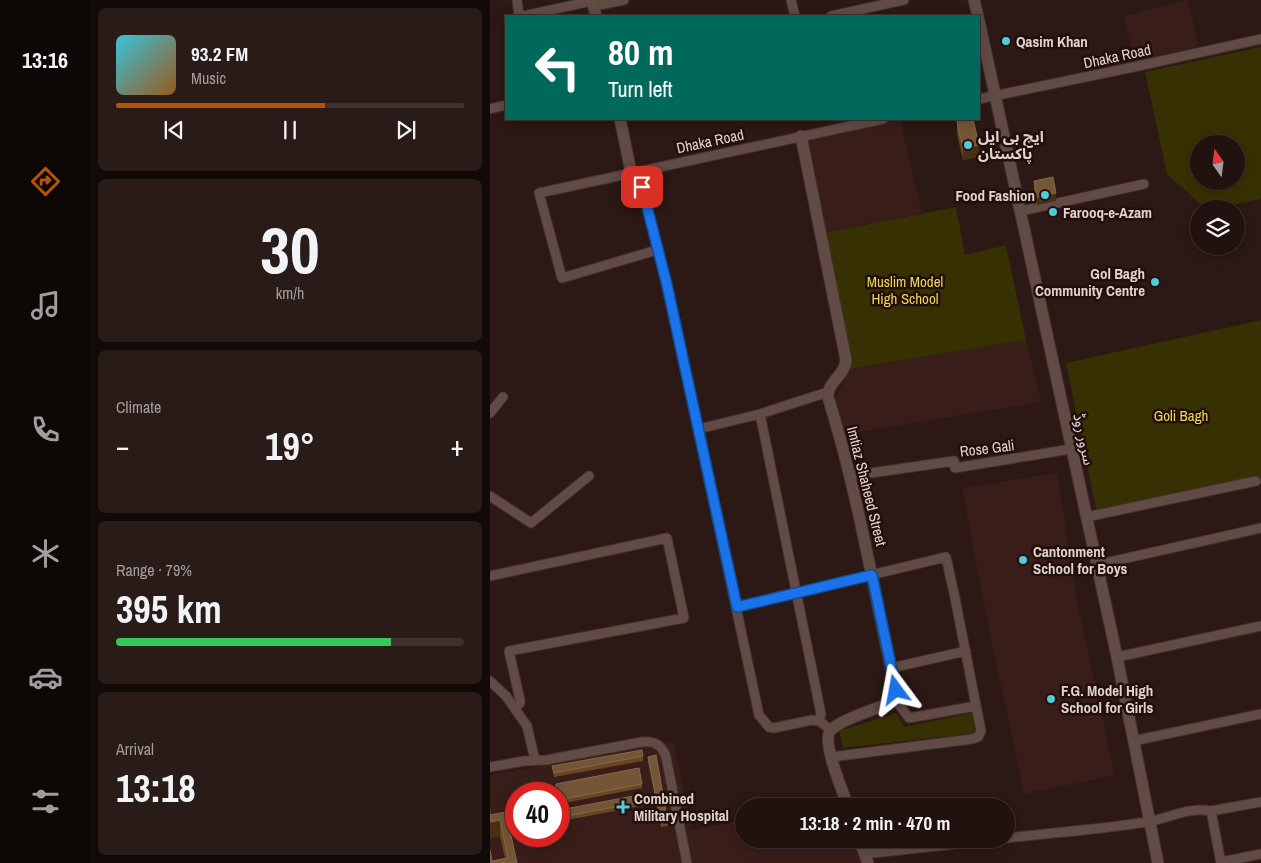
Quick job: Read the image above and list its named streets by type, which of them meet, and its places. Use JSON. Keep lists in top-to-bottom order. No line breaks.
{"streets":{"street":["Dhaka Road","سرور روڈ","Rose Gali","Imtiaz Shaheed Street"]},"crossings":[["Dhaka Road","سرور روڈ"],["سرور روڈ","Rose Gali"],["Rose Gali","Imtiaz Shaheed Street"]],"parks":["Muslim Model High School","Goli Bagh"],"places":{"other":["Qasim Khan","ایچ بی ایل پاکستان","Food Fashion","Farooq-e-Azam","Gol Bagh Community Centre","Cantonment School for Boys","F.G. Model High School for Girls"],"health":["Combined Military Hospital"]},"north":"top","page":{"tabs":"13:16","turn":["80 m","Turn left"],"song":["93.2 FM","Music"],"tile":[["30","km/h"],"Climate",["Range · 79%","395 km"],["Arrival","13:18"]],"heat":["−","19°","+"],"limit":"40","trip":"13:18 · 2 min · 470 m"}}
